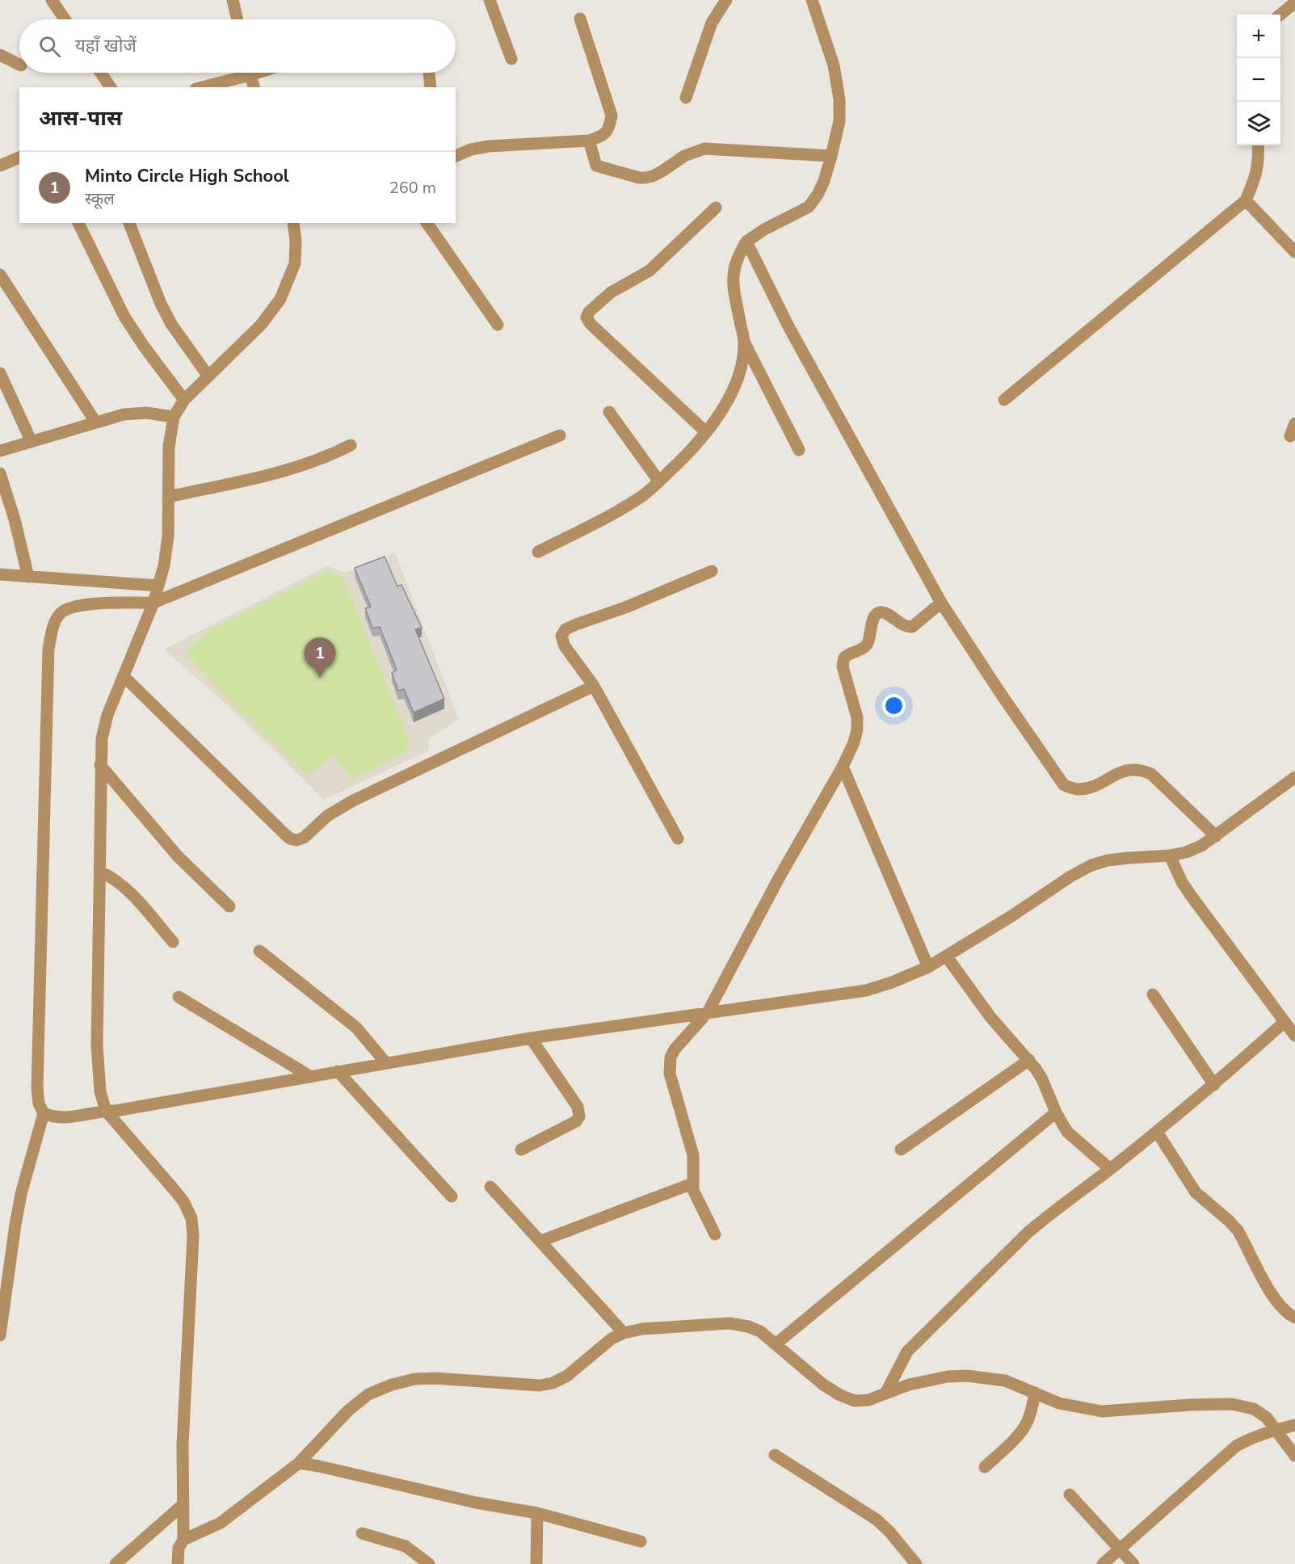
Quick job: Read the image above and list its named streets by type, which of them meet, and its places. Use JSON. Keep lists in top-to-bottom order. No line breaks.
{"page":{"map_buttons":["+","−"],"search":"यहाँ खोजें","heading":"आस-पास","list":[{"mark":"1","name":"Minto Circle High School","note":"स्कूल","value":"260 m"}],"pins":"1"}}
